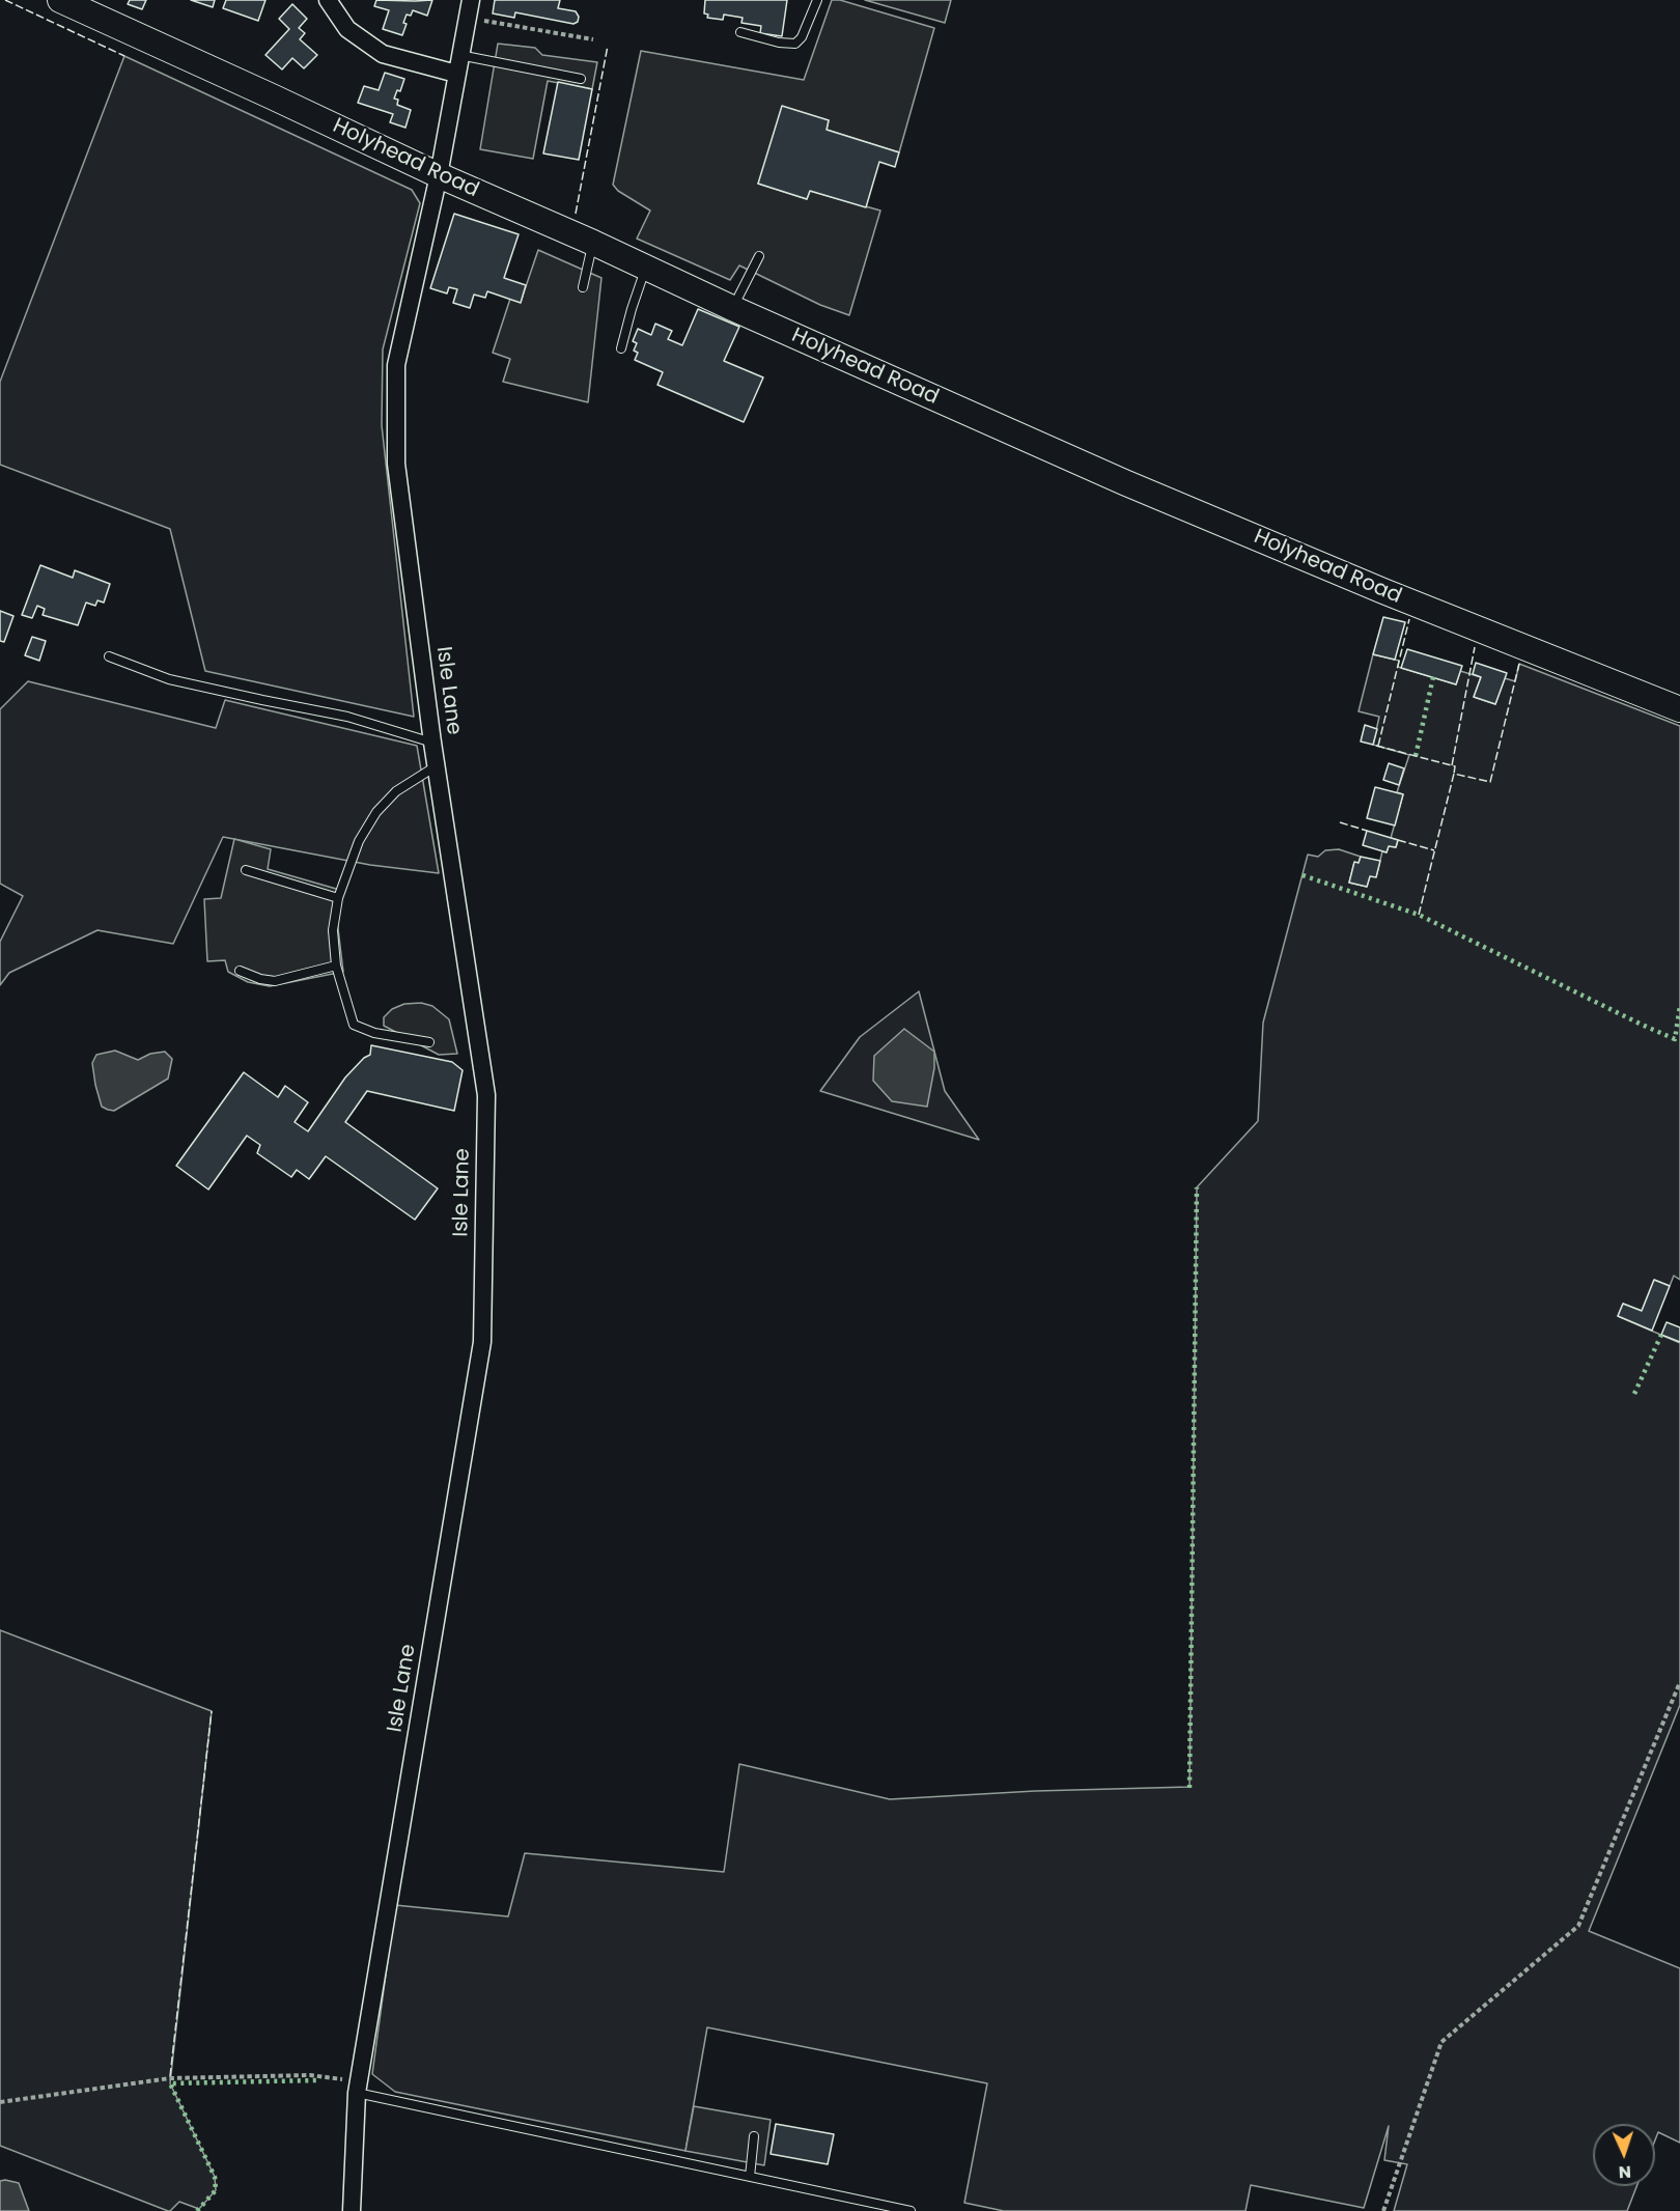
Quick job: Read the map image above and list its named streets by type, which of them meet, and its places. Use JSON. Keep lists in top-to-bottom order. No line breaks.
{"streets":{"main road":["Holyhead Road"],"street":["Isle Lane"]},"crossings":[["Holyhead Road","Isle Lane"]],"north":"bottom"}
